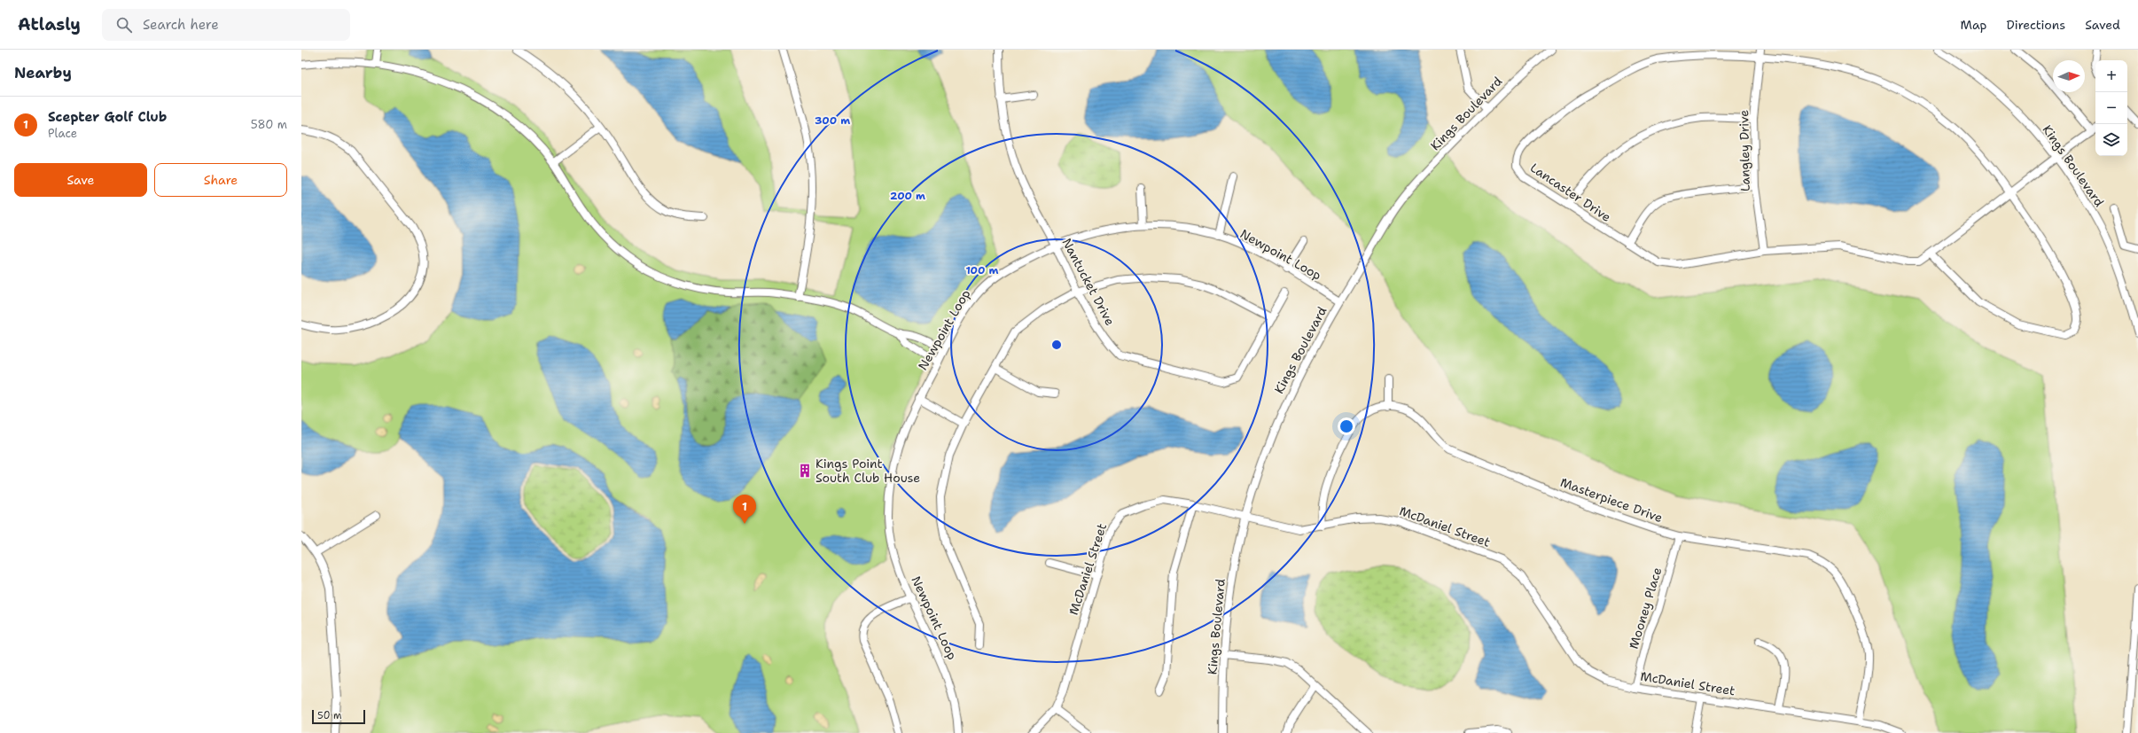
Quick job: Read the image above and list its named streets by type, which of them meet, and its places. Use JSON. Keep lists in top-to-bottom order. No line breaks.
{"streets":{"street":["Kings Boulevard","Langley Drive","Lancaster Drive","Newpoint Loop","Nantucket Drive","Masterpiece Drive","McDaniel Street","Mooney Place"]},"crossings":[["Kings Boulevard","Newpoint Loop"],["Kings Boulevard","McDaniel Street"],["Langley Drive","Lancaster Drive"],["Newpoint Loop","Nantucket Drive"],["Masterpiece Drive","McDaniel Street"],["Masterpiece Drive","Mooney Place"],["McDaniel Street","Mooney Place"]],"places":{"building":["Kings Point South Club House"]},"scale_bar":"50 m","north":"right","page":{"header":"Atlasly","search":"Search here","nav":["Map","Directions","Saved"],"heading":"Nearby","map_buttons":["+","−"],"list":[{"mark":"1","name":"Scepter Golf Club","note":"Place","value":"580 m"}],"buttons":["Save","Share"],"pins":"1","scale":"50 m"},"rings":["300 m","200 m","100 m"]}
